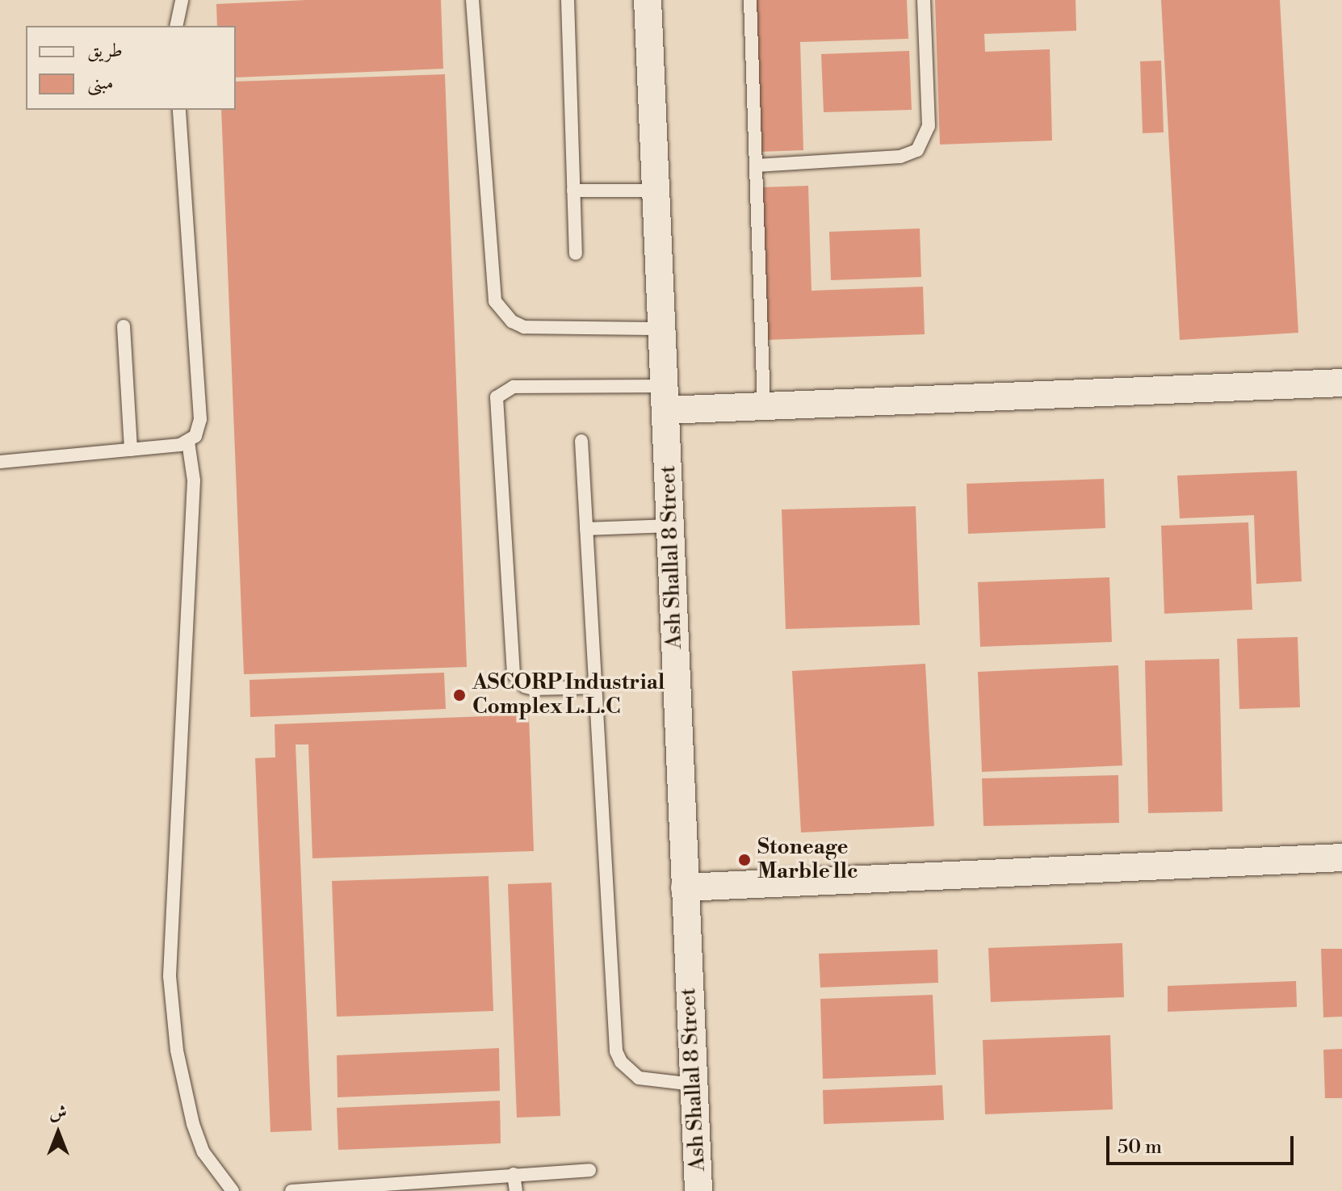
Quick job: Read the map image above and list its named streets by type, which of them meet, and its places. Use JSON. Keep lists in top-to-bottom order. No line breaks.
{"streets":{"street":["Ash Shallal 8 Street"]},"places":["ASCORP Industrial Complex L.L.C","Stoneage Marble llc"],"legend":["طريق","مبنى"],"scale_bar":"50 m","north":"top"}
